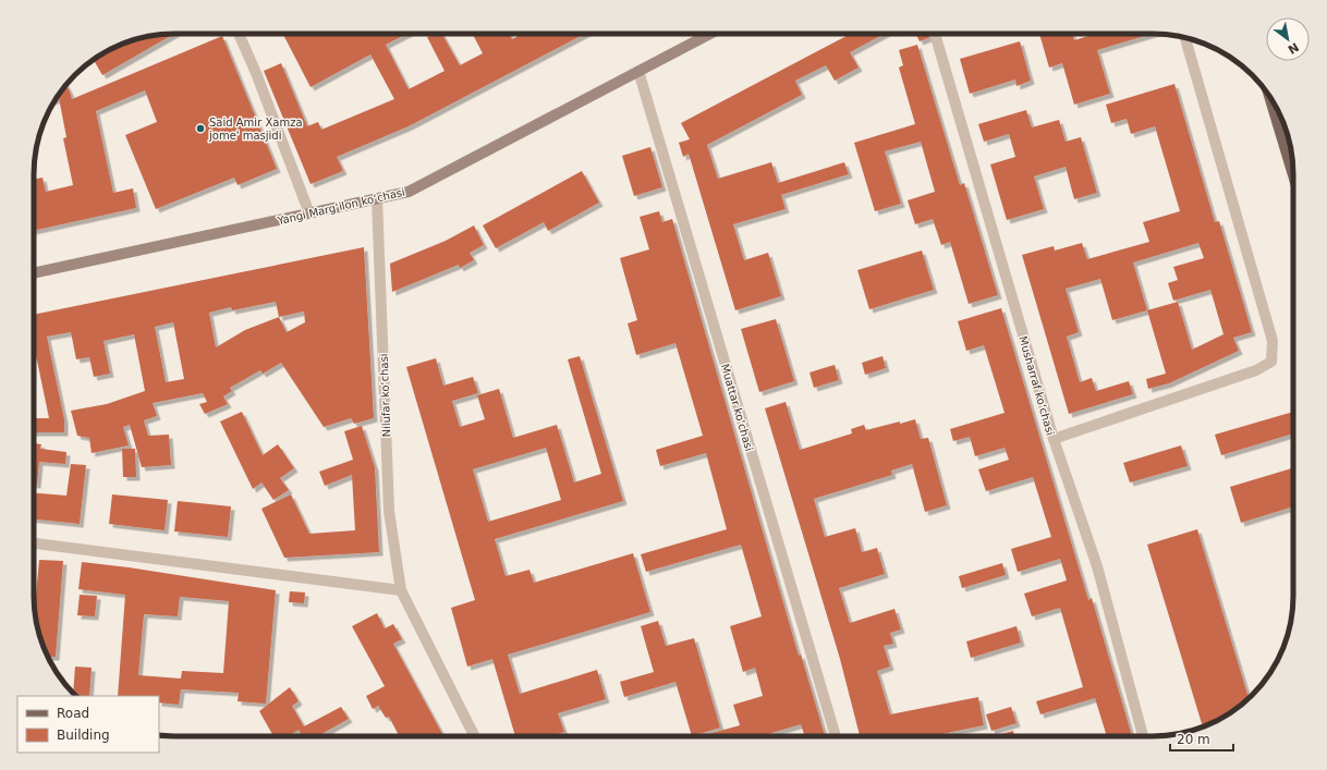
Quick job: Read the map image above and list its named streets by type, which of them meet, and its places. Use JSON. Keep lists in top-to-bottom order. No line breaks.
{"streets":{"main road":["Yangi Margʻilon koʻchasi"],"street":["Musharraf koʻchasi","Nilufar koʻchasi","Muattar koʻchasi"]},"crossings":[["Yangi Margʻilon koʻchasi","Nilufar koʻchasi"],["Yangi Margʻilon koʻchasi","Muattar koʻchasi"]],"places":["Said Amir Xamza jome' masjidi"],"legend":["Road","Building"],"scale_bar":"20 m","north":"bottom right"}
